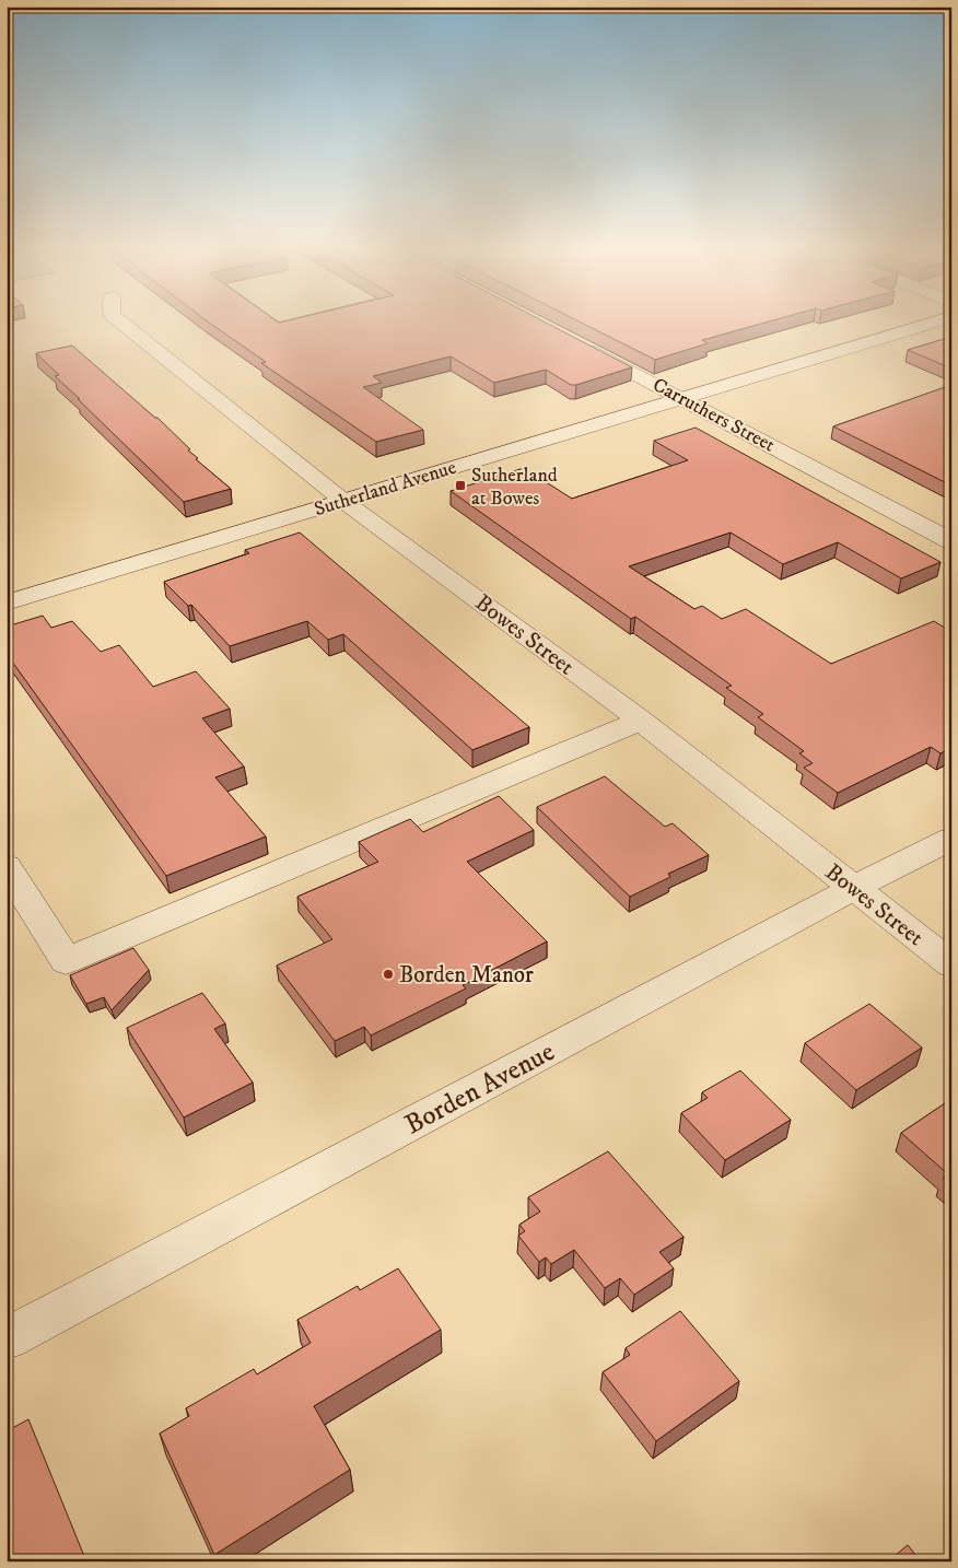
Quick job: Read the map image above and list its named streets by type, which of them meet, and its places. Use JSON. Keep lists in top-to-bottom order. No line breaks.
{"streets":{"street":["Carruthers Street","Sutherland Avenue","Bowes Street","Borden Avenue"]},"crossings":[["Carruthers Street","Sutherland Avenue"],["Sutherland Avenue","Bowes Street"],["Bowes Street","Borden Avenue"]],"places":{"transit":["Sutherland at Bowes"],"other":["Borden Manor"]}}
